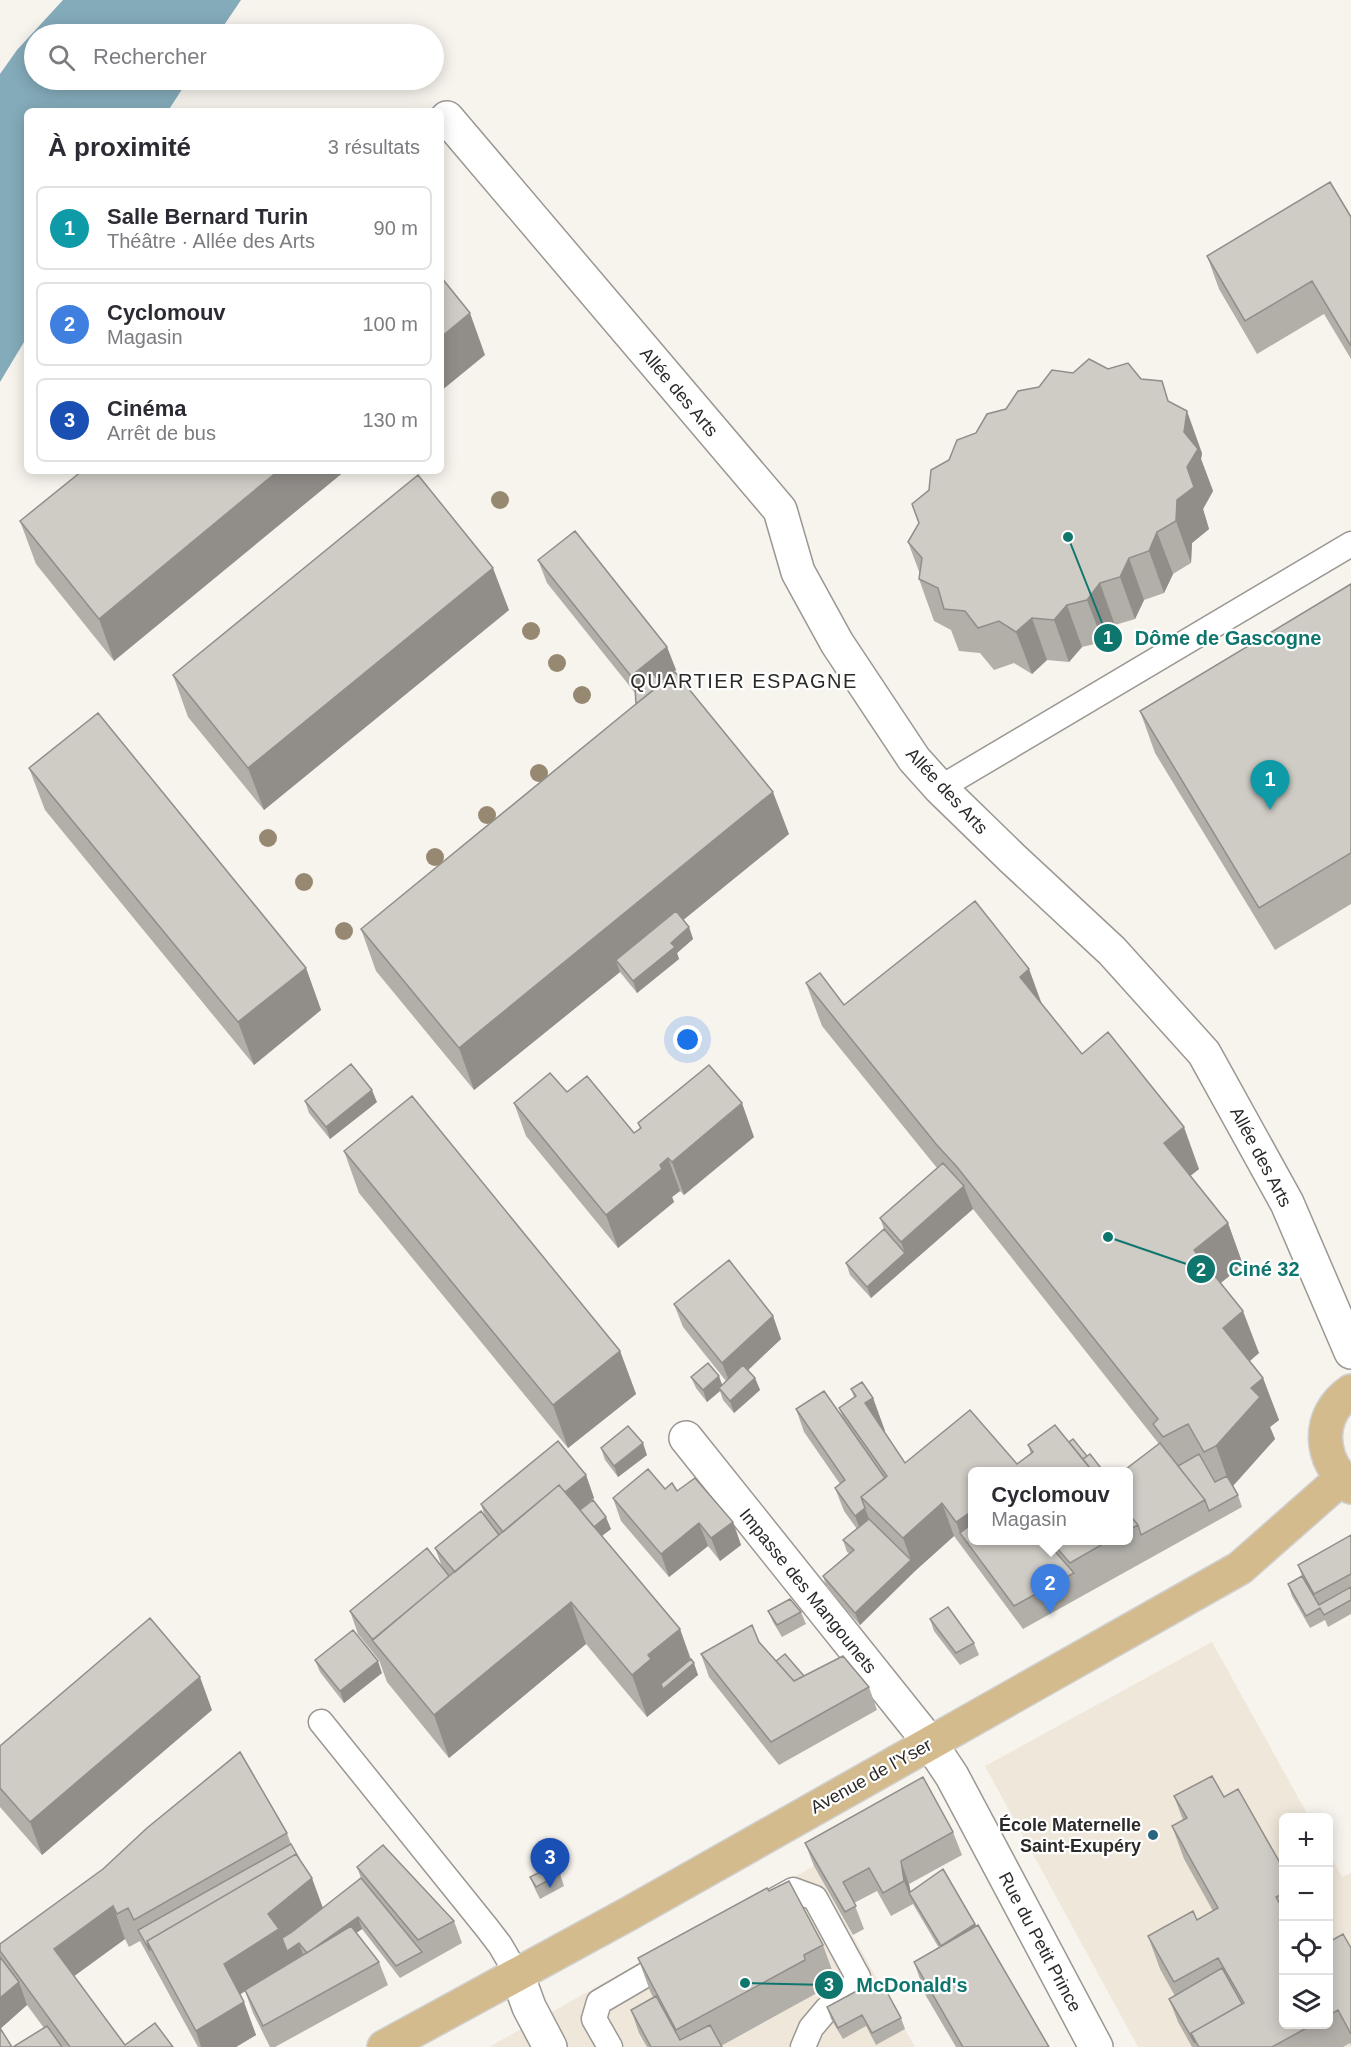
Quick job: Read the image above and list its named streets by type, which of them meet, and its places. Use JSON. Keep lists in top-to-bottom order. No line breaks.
{"streets":{"main road":["Avenue de l'Yser"],"street":["Allée des Arts","Impasse des Mangounets","Rue du Petit Prince"]},"crossings":[["Impasse des Mangounets","Avenue de l'Yser"],["Impasse des Mangounets","Rue du Petit Prince"],["Avenue de l'Yser","Rue du Petit Prince"]],"districts":["QUARTIER ESPAGNE"],"places":["Dôme de Gascogne","Ciné 32","École Maternelle Saint-Exupéry","McDonald's"],"page":{"search":"Rechercher","heading":["À proximité","3 résultats"],"list":[{"mark":"1","name":"Salle Bernard Turin","note":"Théâtre · Allée des Arts","value":"90 m"},{"mark":"2","name":"Cyclomouv","note":"Magasin","value":"100 m"},{"mark":"3","name":"Cinéma","note":"Arrêt de bus","value":"130 m"}],"pins":["1","2","3"],"popup":["Cyclomouv","Magasin"],"map_buttons":["+","−"]}}
